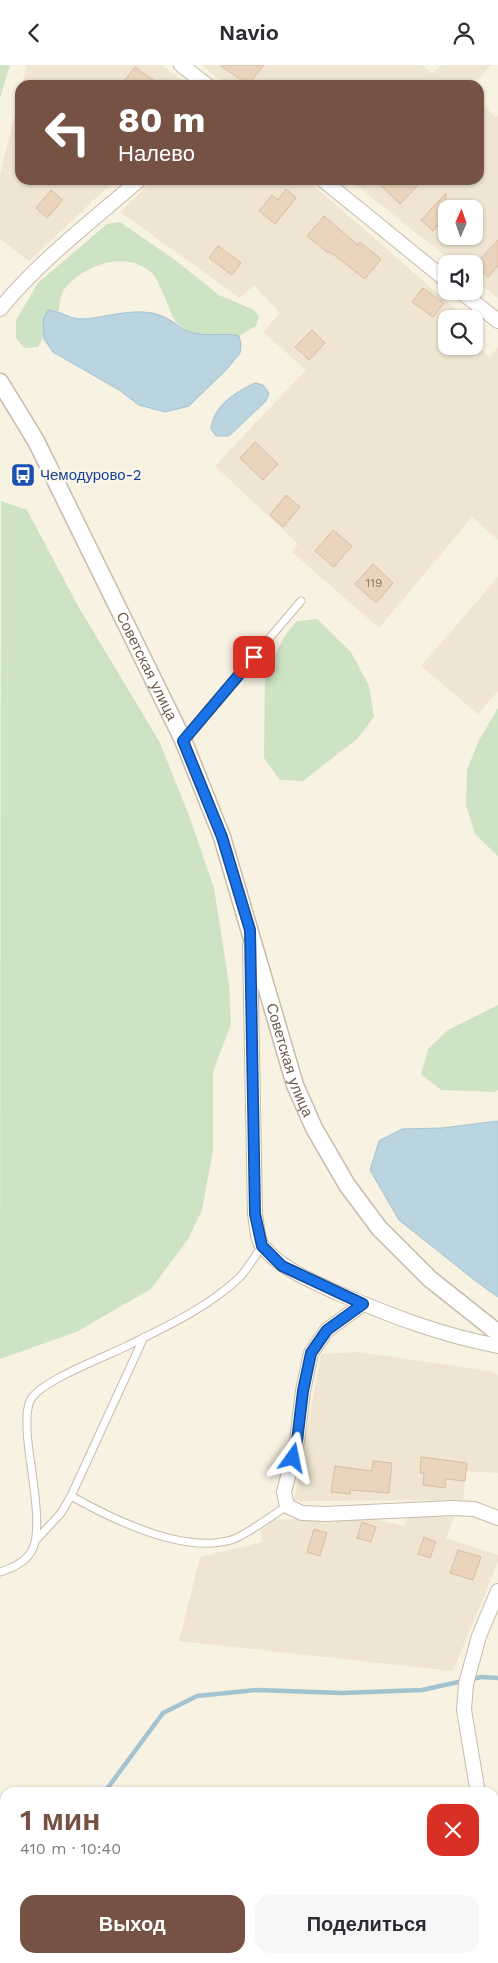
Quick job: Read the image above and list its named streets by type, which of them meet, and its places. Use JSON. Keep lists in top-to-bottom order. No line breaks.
{"streets":{"street":["Советская улица"]},"places":{"bus stop":["Чемодурово-2"]},"house_numbers":["119"],"north":"top","page":{"header":"Navio","turn":["80 m","Налево"],"heading":["1 мин","410 m · 10:40"],"buttons":["Выход","Поделиться"]}}
